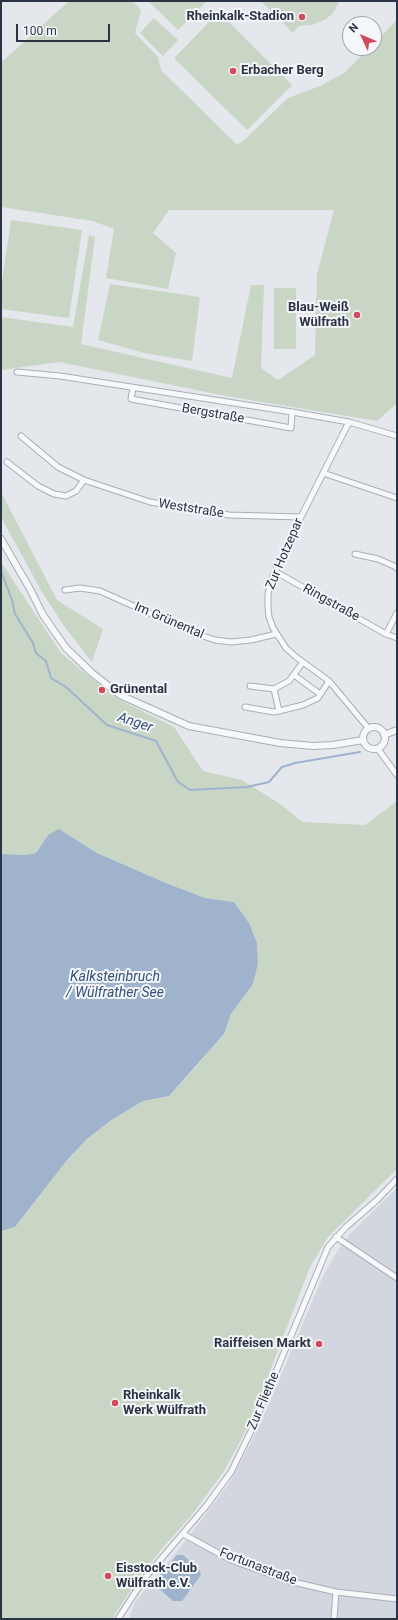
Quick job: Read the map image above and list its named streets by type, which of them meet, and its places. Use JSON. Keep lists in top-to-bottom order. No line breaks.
{"streets":{"street":["Bergstraße","Weststraße","Zur Hotzepar","Ringstraße","Im Grünental","Zur Fliethe","Fortunastraße"]},"crossings":[["Bergstraße","Zur Hotzepar"],["Weststraße","Zur Hotzepar"],["Zur Hotzepar","Ringstraße"],["Zur Hotzepar","Im Grünental"],["Zur Fliethe","Fortunastraße"]],"water":["Anger","Kalksteinbruch / Wülfrather See"],"places":["Rheinkalk-Stadion","Erbacher Berg","Blau-Weiß Wülfrath","Grünental","Raiffeisen Markt","Rheinkalk Werk Wülfrath","Eisstock-Club Wülfrath e.V."],"scale_bar":"100 m","north":"top left"}
